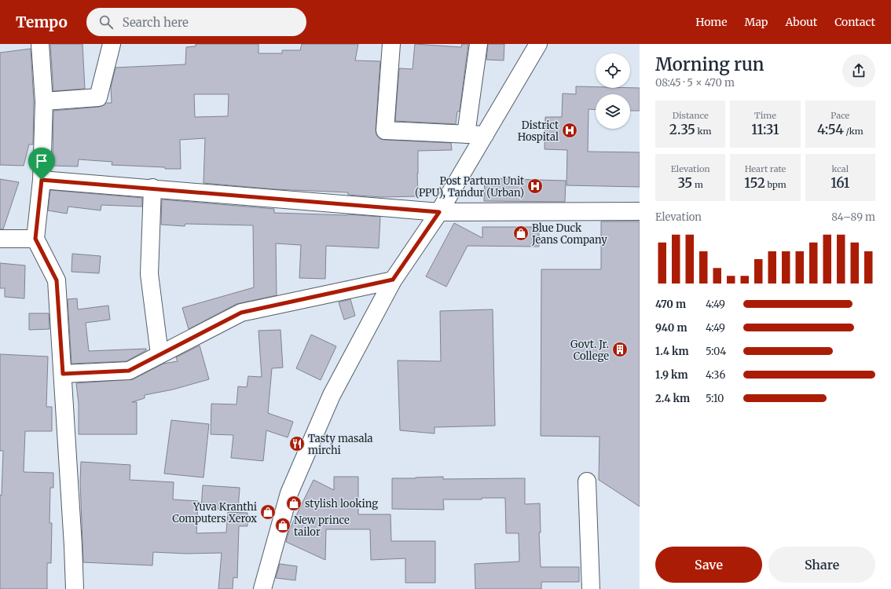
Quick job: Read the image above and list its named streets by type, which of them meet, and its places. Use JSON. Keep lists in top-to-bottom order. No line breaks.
{"places":{"hospital":["District Hospital","Post Partum Unit (PPU), Tandur (Urban)"],"shop":["Blue Duck Jeans Company","stylish looking","Yuva Kranthi Computers Xerox","New prince tailor"],"building":["Govt. Jr. College"],"restaurant":["Tasty masala mirchi"]},"page":{"header":"Tempo","search":"Search here","nav":["Home","Map","About","Contact"],"heading":["Morning run","08:45 · 5 × 470 m"],"stats":[["Distance","2.35 km"],["Time","11:31"],["Pace","4:54 /km"],["Elevation","35 m"],["Heart rate","152 bpm"],["kcal","161"]],"chart":["Elevation","84–89 m"],"list":[{"name":"470 m","note":"4:49"},{"name":"940 m","note":"4:49"},{"name":"1.4 km","note":"5:04"},{"name":"1.9 km","note":"4:36"},{"name":"2.4 km","note":"5:10"}],"buttons":["Save","Share"]}}
